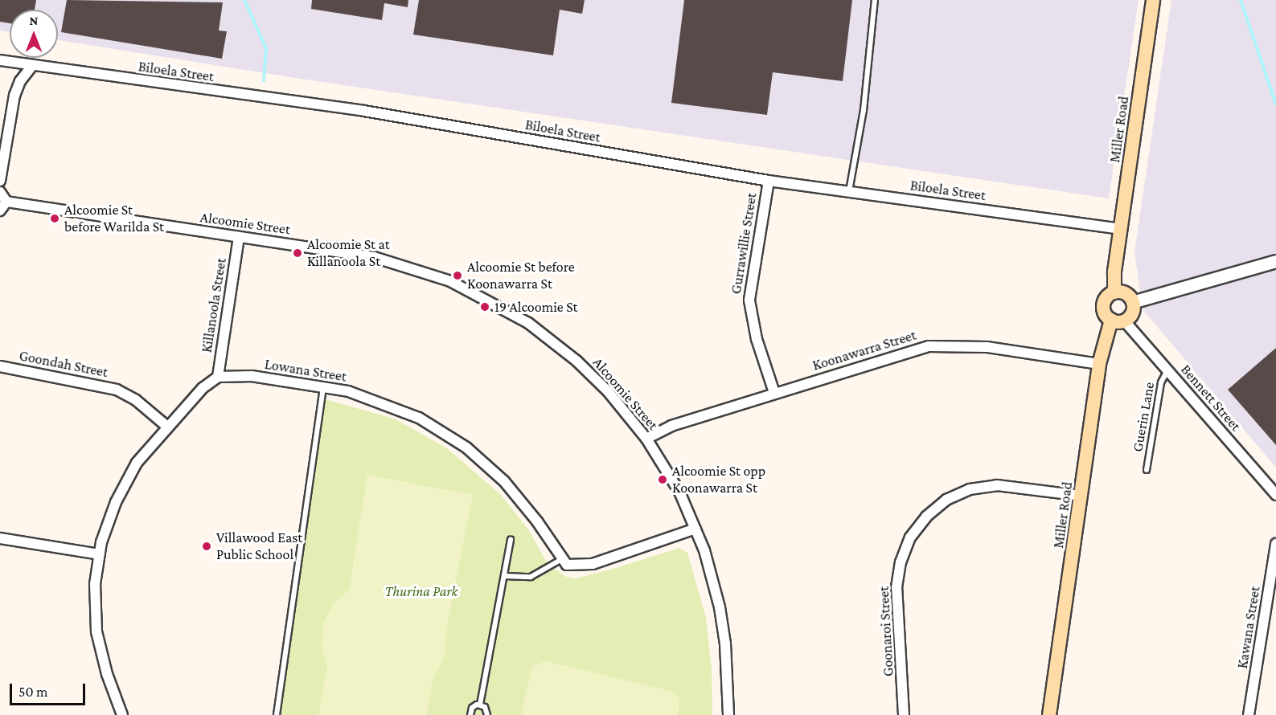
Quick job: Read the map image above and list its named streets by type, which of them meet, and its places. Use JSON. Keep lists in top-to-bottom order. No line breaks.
{"streets":{"main road":["Miller Road"],"street":["Biloela Street","Alcoomie Street","Gurrawillie Street","Killanoola Street","Koonawarra Street","Goondah Street","Lowana Street","Bennett Street","Kawana Street","Goonaroi Street"],"lane":["Guerin Lane"]},"crossings":[["Biloela Street","Miller Road"],["Biloela Street","Gurrawillie Street"],["Miller Road","Koonawarra Street"],["Miller Road","Bennett Street"],["Miller Road","Goonaroi Street"],["Alcoomie Street","Killanoola Street"],["Alcoomie Street","Koonawarra Street"],["Gurrawillie Street","Koonawarra Street"],["Killanoola Street","Lowana Street"],["Bennett Street","Guerin Lane"]],"parks":["Thurina Park"],"places":["Alcoomie St before Warilda St","Alcoomie St at Killanoola St","Alcoomie St before Koonawarra St","19 Alcoomie St","Alcoomie St opp Koonawarra St","Villawood East Public School"],"scale_bar":"50 m","north":"top"}
